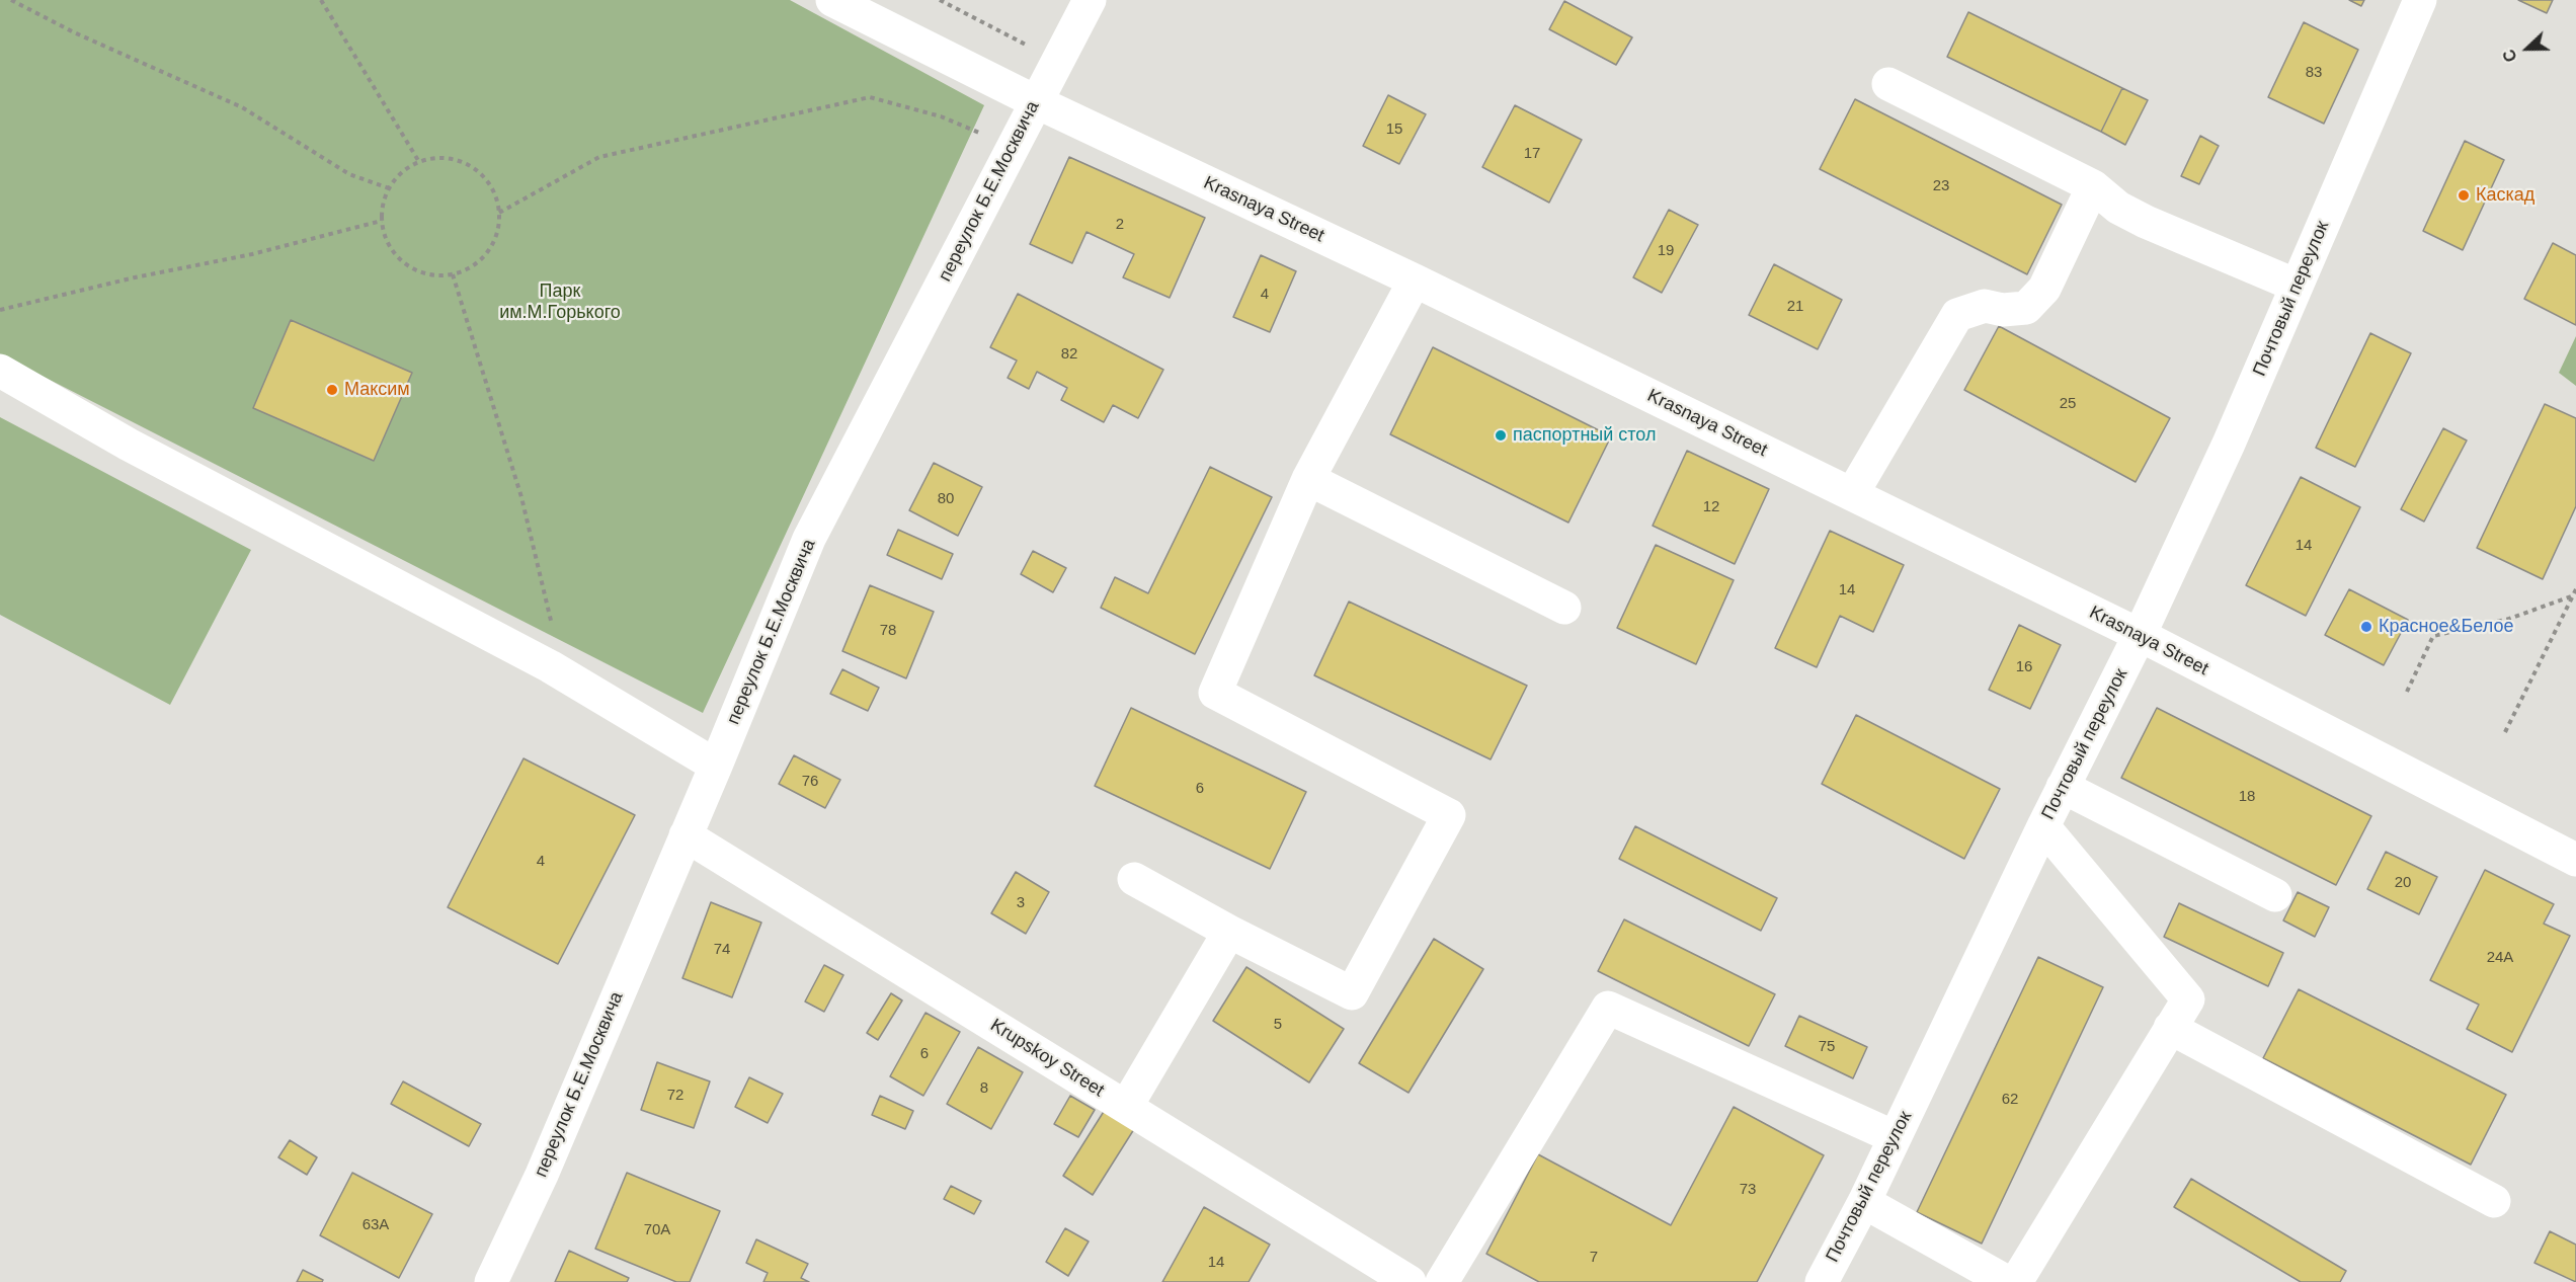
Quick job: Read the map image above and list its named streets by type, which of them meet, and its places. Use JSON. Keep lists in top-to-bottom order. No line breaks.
{"streets":{"street":["переулок Б.Е.Москвича","Krasnaya Street","Почтовый переулок","Krupskoy Street"]},"crossings":[["переулок Б.Е.Москвича","Krasnaya Street"],["переулок Б.Е.Москвича","Krupskoy Street"],["Krasnaya Street","Почтовый переулок"]],"parks":["Парк им.М.Горького"],"places":["Каскад","Максим","паспортный стол","Красное&Белое"],"house_numbers":["83","15","17","23","2","19","4","21","82","25","80","12","14","14","78","16","76","6","18","4","20","3","74","24А","5","75","6","8","72","62","73","63А","70А","7","14"],"north":"left"}
